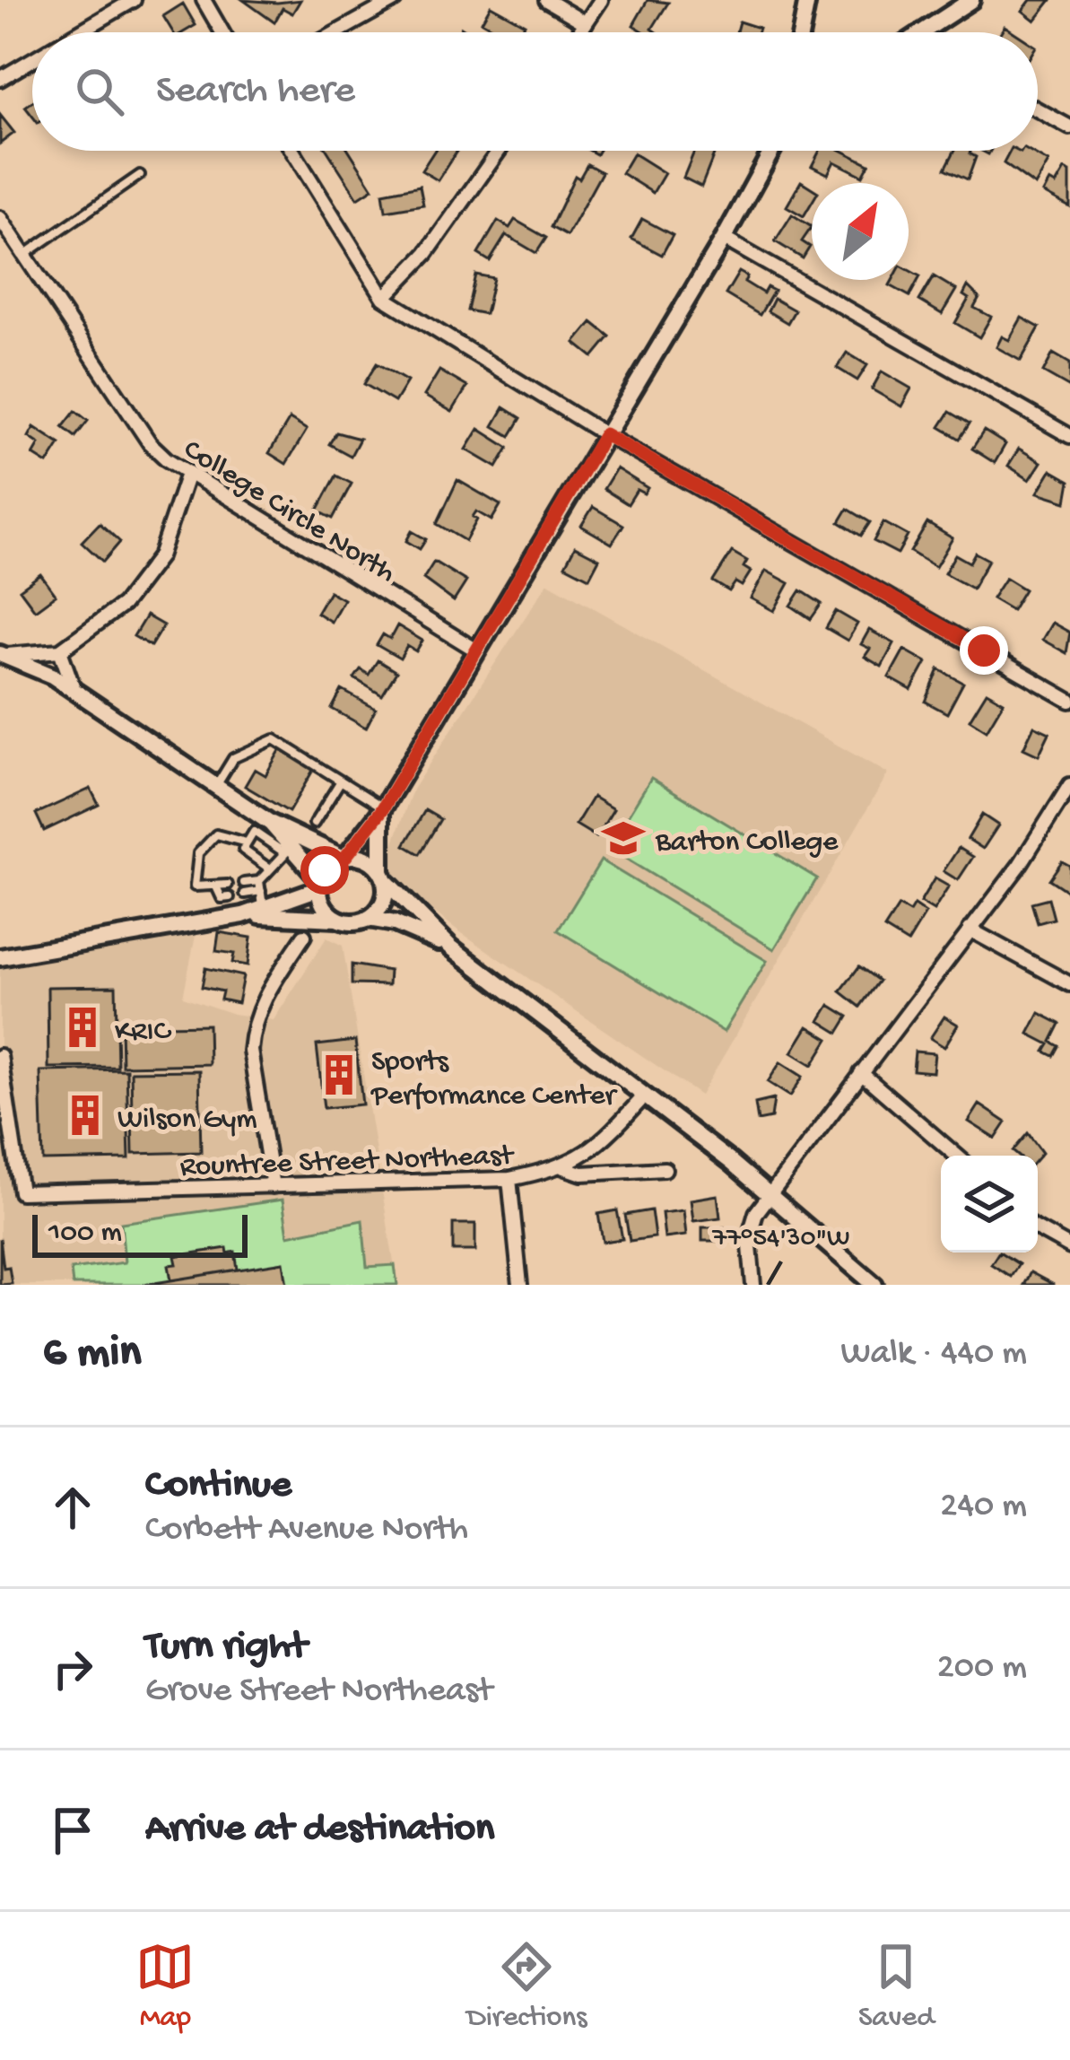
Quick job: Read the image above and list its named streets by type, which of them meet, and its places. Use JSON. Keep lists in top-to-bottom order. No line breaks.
{"streets":{"street":["College Circle North","Rountree Street Northeast"]},"places":{"school or university":["Barton College"],"building":["KRIC","Sports Performance Center","Wilson Gym"]},"scale_bar":"100 m","north":"top right","page":{"search":"Search here","scale":"100 m","heading":["6 min","Walk · 440 m"],"list":[["Continue","Corbett Avenue North","240 m"],["Turn right","Grove Street Northeast","200 m"],"Arrive at destination"],"nav":["Map","Directions","Saved"]},"coordinates":["77°54'30\"W"]}
